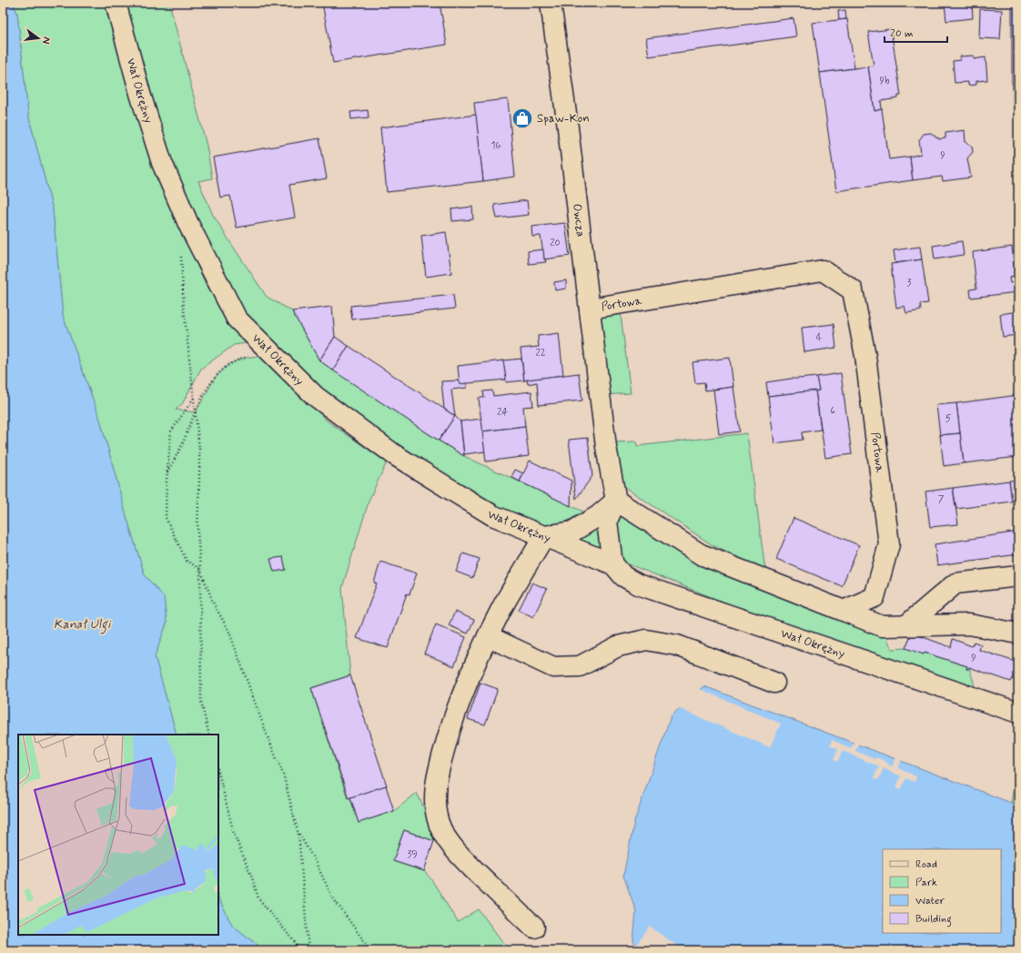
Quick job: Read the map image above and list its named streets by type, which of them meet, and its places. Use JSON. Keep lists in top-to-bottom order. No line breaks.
{"streets":{"street":["Wał Okrężny","Owcza","Portowa"]},"crossings":[["Owcza","Portowa"]],"water":["Kanał Ulgi"],"places":{"shop":["Spaw-Kon"]},"house_numbers":["9b","16","9","20","3","4","22","6","24","5","7","9","39"],"legend":["Road","Park","Water","Building"],"scale_bar":"20 m","north":"right"}
